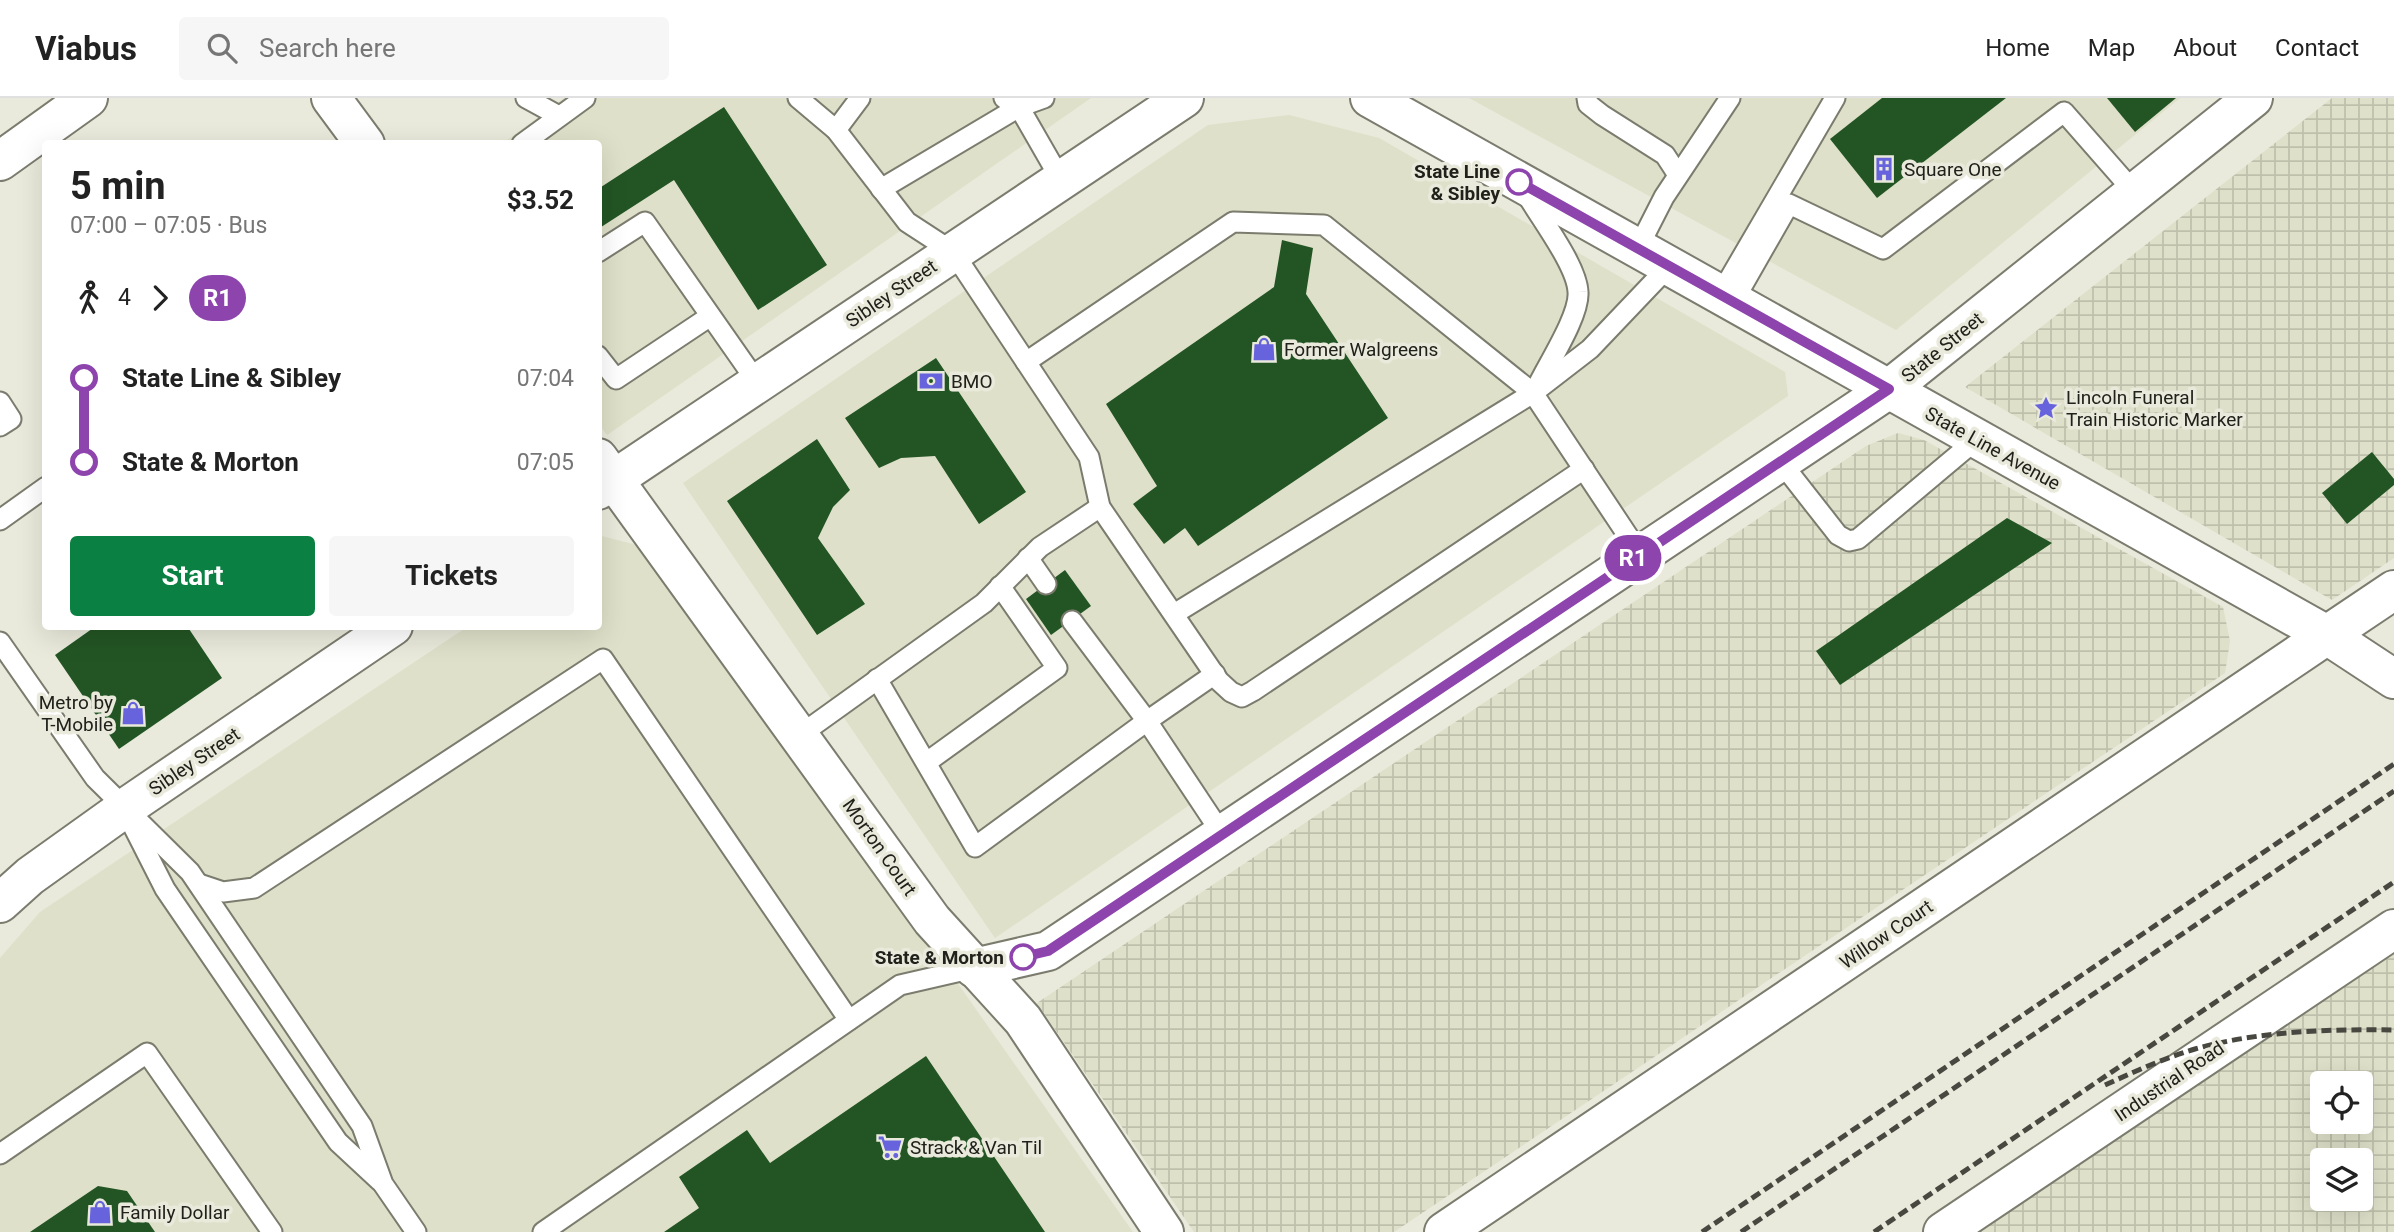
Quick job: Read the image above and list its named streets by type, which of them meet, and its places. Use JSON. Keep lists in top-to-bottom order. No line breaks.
{"streets":{"street":["Sibley Street","State Street","State Line Avenue","Morton Court","Willow Court","Industrial Road"]},"crossings":[["Sibley Street","Morton Court"],["State Street","State Line Avenue"],["State Street","Morton Court"],["State Line Avenue","Willow Court"]],"places":{"building":["Square One"],"other":["State Line & Sibley","State & Morton"],"shop":["Former Walgreens","Metro by T-Mobile","Family Dollar"],"bank":["BMO"],"place":["Lincoln Funeral Train Historic Marker"],"supermarket":["Strack & Van Til"]},"lines":["bus line R1"],"page":{"header":"Viabus","search":"Search here","nav":["Home","Map","About","Contact"],"on_map":"R1","heading":["5 min","07:00 – 07:05 · Bus","$3.52"],"legs":["4","R1"],"list":[{"name":"State Line & Sibley","value":"07:04"},{"name":"State & Morton","value":"07:05"}],"buttons":["Start","Tickets"]}}
